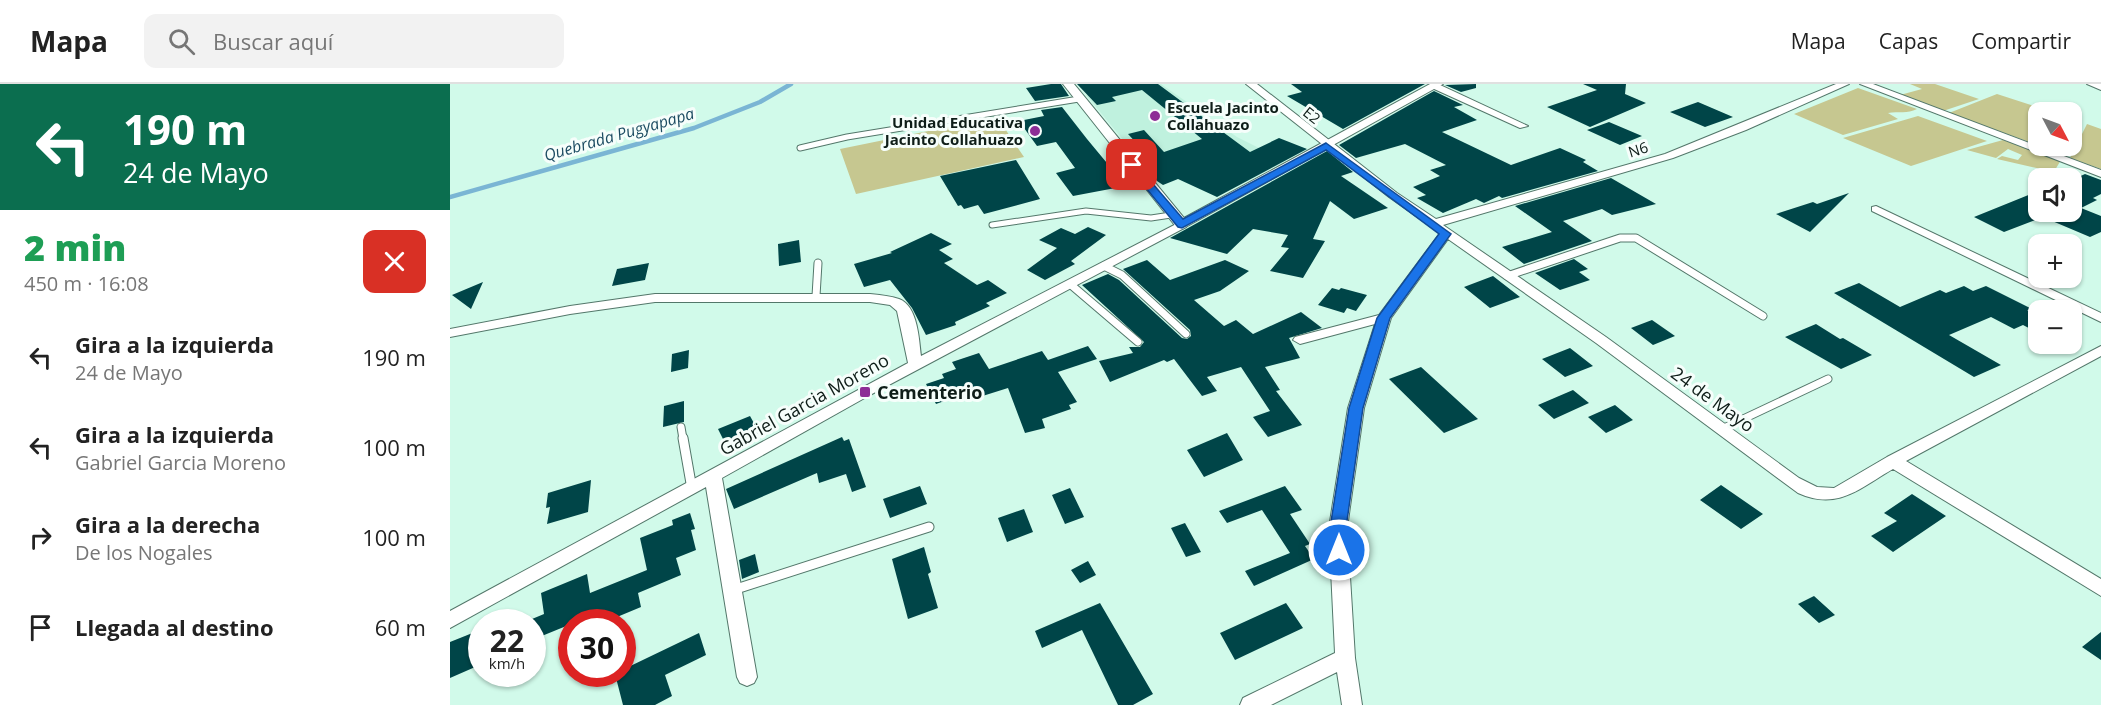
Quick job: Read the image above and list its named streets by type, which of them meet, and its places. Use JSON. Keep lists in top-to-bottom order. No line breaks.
{"streets":{"street":["E2","N6","24 de Mayo","Gabriel Garcia Moreno"]},"crossings":[["E2","24 de Mayo"],["E2","Gabriel Garcia Moreno"],["N6","24 de Mayo"],["24 de Mayo","Gabriel Garcia Moreno"]],"water":["Quebrada Pugyapapa"],"places":{"other":["Escuela Jacinto Collahuazo","Unidad Educativa Jacinto Collahuazo"],"transit":["Cementerio"]},"north":"bottom right","page":{"header":"Mapa","search":"Buscar aquí","nav":["Mapa","Capas","Compartir"],"turn":["190 m","24 de Mayo"],"map_buttons":["+","−"],"heading":["2 min","450 m · 16:08"],"list":[{"name":"Gira a la izquierda","note":"24 de Mayo","value":"190 m"},{"name":"Gira a la izquierda","note":"Gabriel Garcia Moreno","value":"100 m"},{"name":"Gira a la derecha","note":"De los Nogales","value":"100 m"},{"name":"Llegada al destino","value":"60 m"}],"speed":"22 km/h","limit":"30"}}
